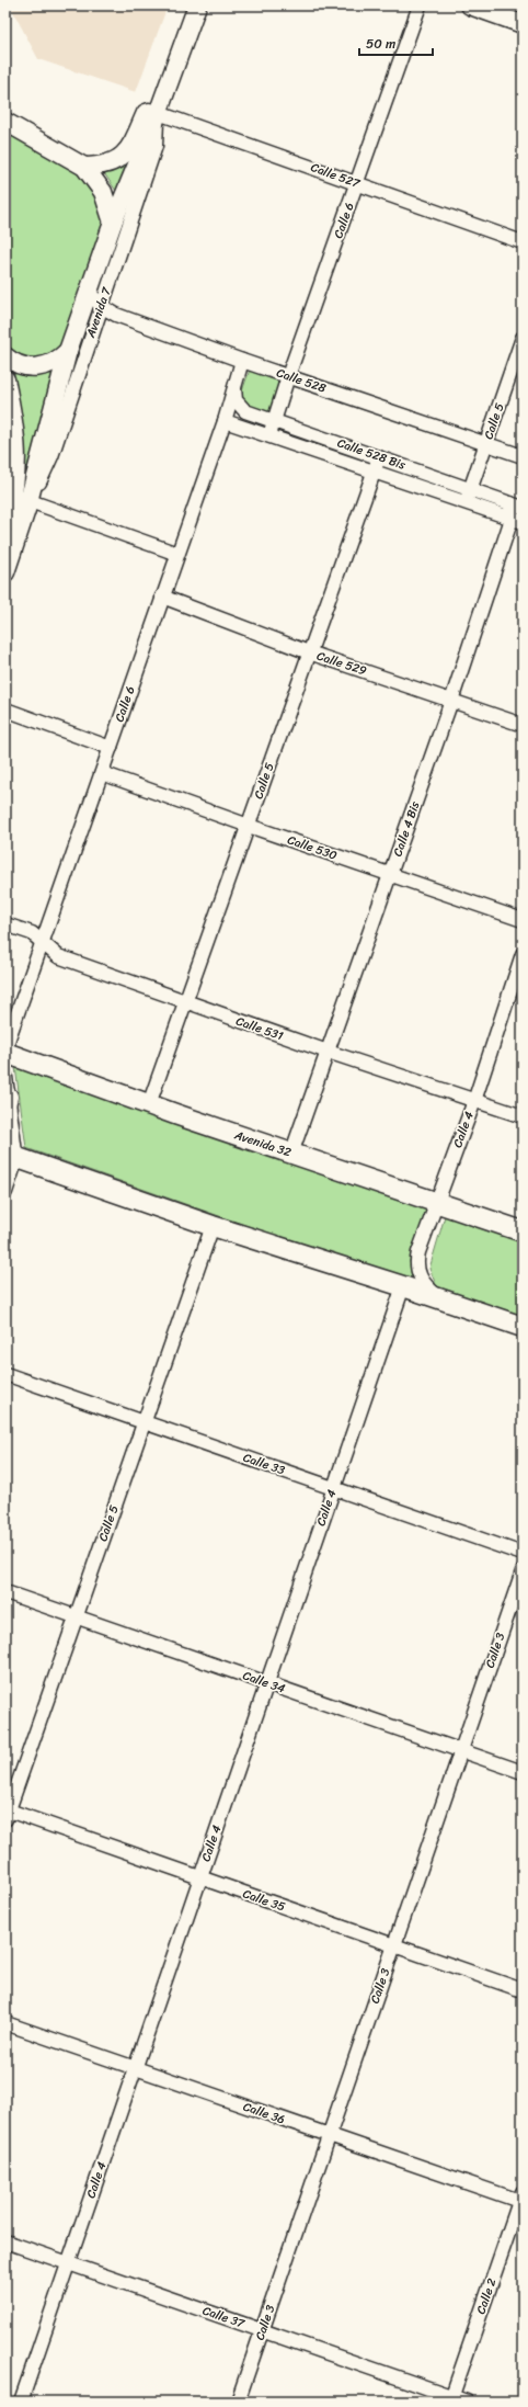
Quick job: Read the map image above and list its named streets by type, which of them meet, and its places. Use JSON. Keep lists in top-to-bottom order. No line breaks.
{"streets":{"highway":["Avenida 32"],"main road":["Avenida 7"],"street":["Calle 527","Calle 6","Calle 528","Calle 5","Calle 528 Bis","Calle 529","Calle 4 Bis","Calle 530","Calle 531","Calle 4","Calle 33","Calle 3","Calle 34","Calle 35","Calle 36","Calle 2","Calle 37"]},"crossings":[["Calle 527","Calle 6"],["Calle 527","Avenida 7"],["Calle 6","Calle 528"],["Calle 6","Calle 528 Bis"],["Calle 6","Calle 529"],["Calle 6","Calle 530"],["Calle 6","Calle 531"],["Avenida 7","Calle 528"],["Calle 528","Calle 5"],["Calle 5","Calle 528 Bis"],["Calle 5","Calle 529"],["Calle 5","Calle 530"],["Calle 5","Calle 531"],["Calle 5","Avenida 32"],["Calle 5","Calle 33"],["Calle 5","Calle 34"],["Calle 5","Calle 35"],["Calle 528 Bis","Calle 4 Bis"],["Calle 529","Calle 4 Bis"],["Calle 4 Bis","Calle 530"],["Calle 4 Bis","Calle 531"],["Calle 4 Bis","Avenida 32"],["Calle 531","Calle 4"],["Calle 4","Avenida 32"],["Calle 4","Calle 33"],["Calle 4","Calle 34"],["Calle 4","Calle 35"],["Calle 4","Calle 36"],["Calle 4","Calle 37"],["Calle 3","Calle 34"],["Calle 3","Calle 35"],["Calle 3","Calle 36"],["Calle 3","Calle 37"],["Calle 36","Calle 2"],["Calle 2","Calle 37"]],"scale_bar":"50 m"}
